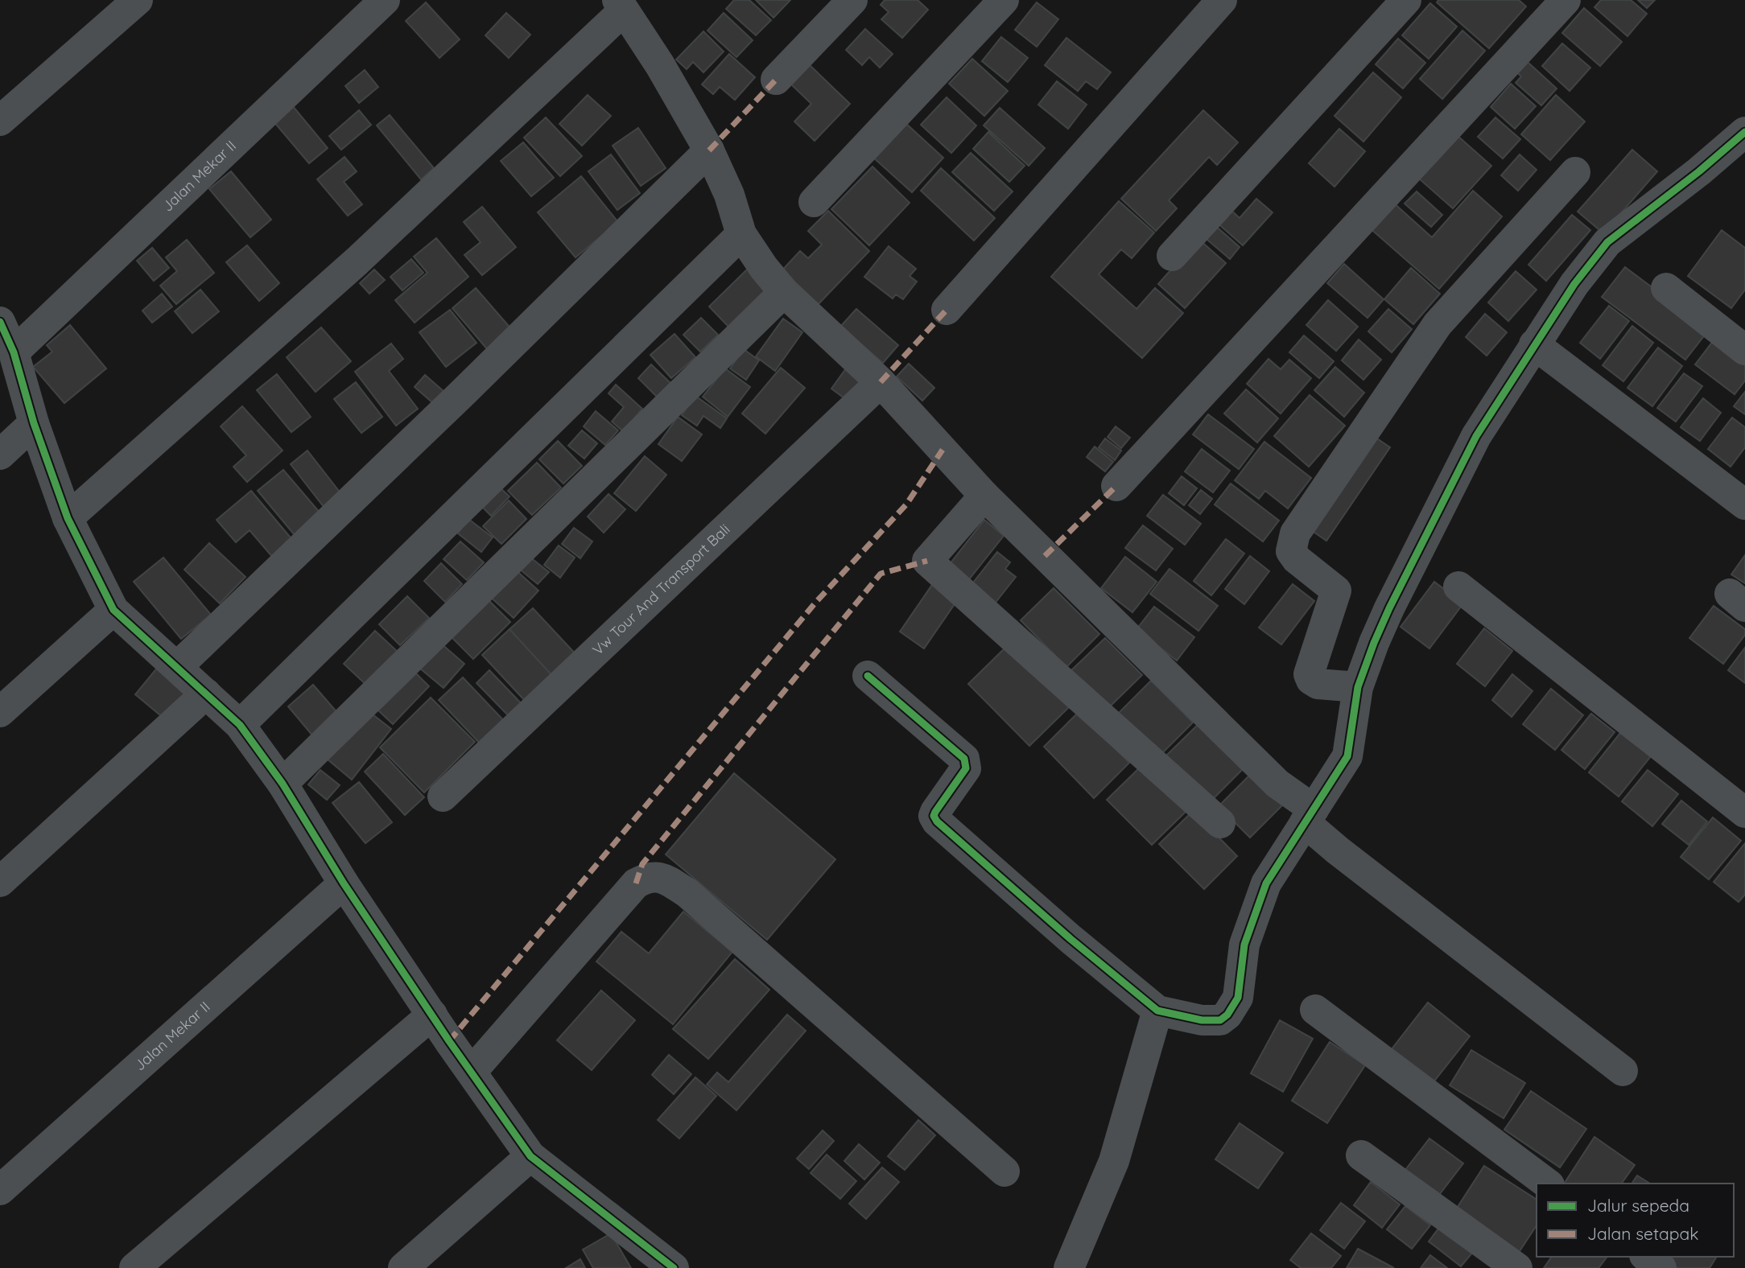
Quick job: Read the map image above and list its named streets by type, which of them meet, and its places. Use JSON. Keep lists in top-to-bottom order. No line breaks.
{"streets":{"street":["Jalan Mekar II","Vw Tour And Transport Bali"]},"legend":["Jalur sepeda","Jalan setapak"]}
